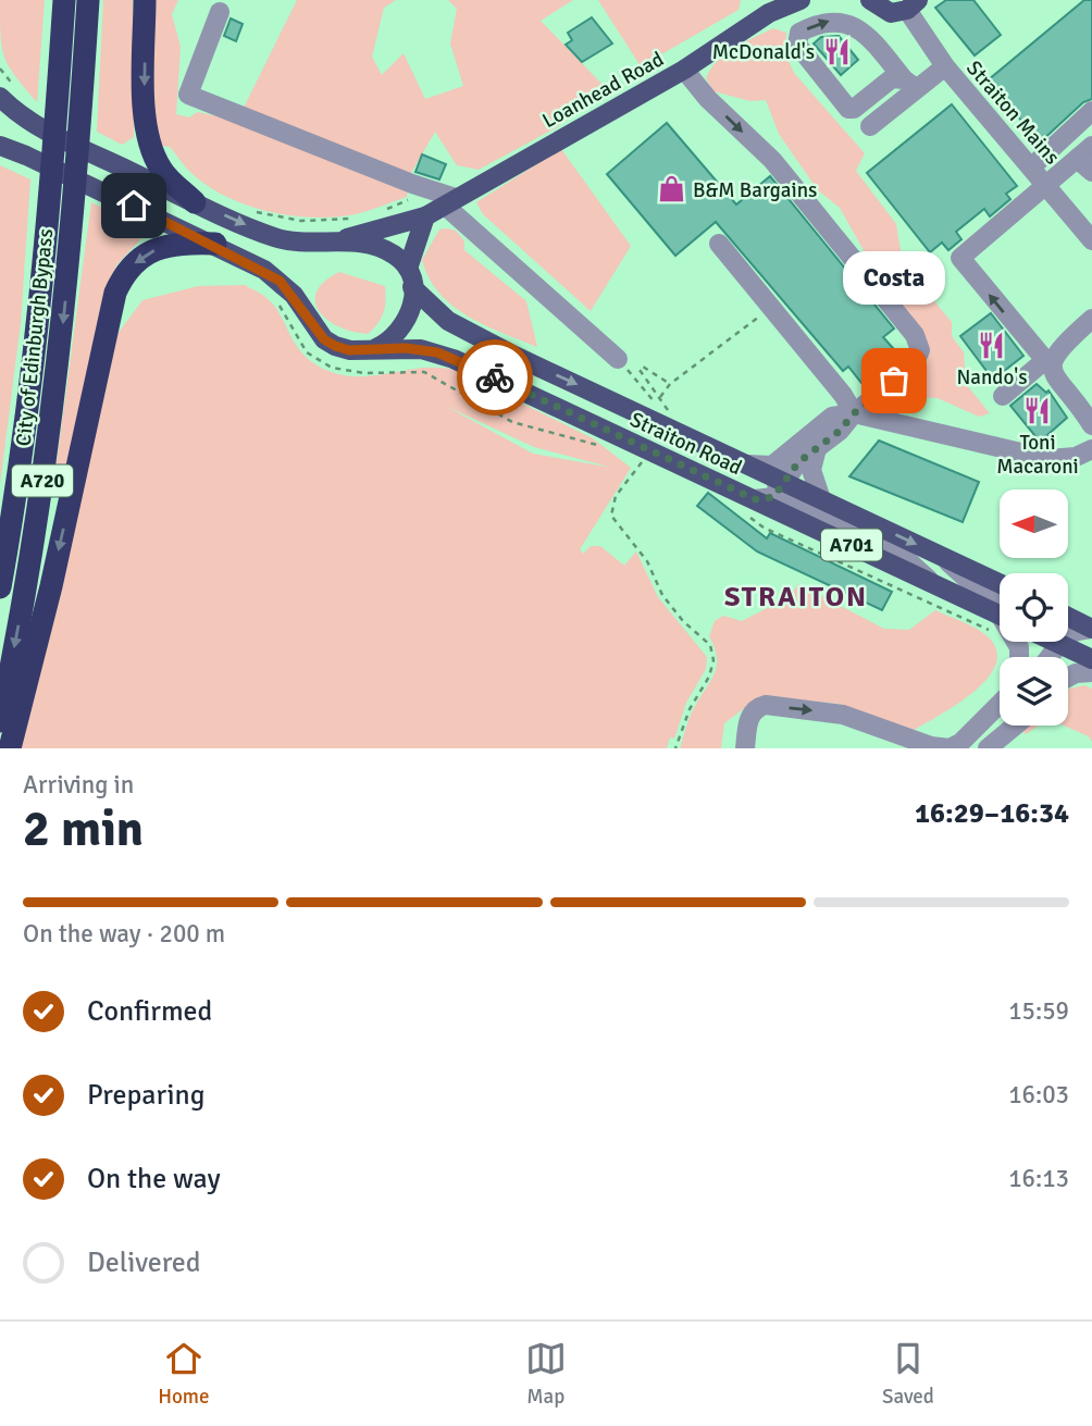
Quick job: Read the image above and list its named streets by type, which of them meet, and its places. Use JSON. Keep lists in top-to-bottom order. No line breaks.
{"streets":{"highway":["City of Edinburgh Bypass","A720"],"main road":["Loanhead Road","Straiton Road","A701"],"street":["Straiton Mains"]},"crossings":[["Loanhead Road","Straiton Road"]],"districts":["STRAITON"],"places":{"restaurant":["McDonald's","Nando's","Toni Macaroni"],"shop":["B&M Bargains"],"other":["Costa"]},"north":"left","page":{"bubble":"Costa","heading":["2 min","Arriving in","16:29–16:34"],"bar":"On the way · 200 m","list":[["Confirmed","15:59"],["Preparing","16:03"],["On the way","16:13"],"Delivered"],"tabs":["Home","Map","Saved"]}}
